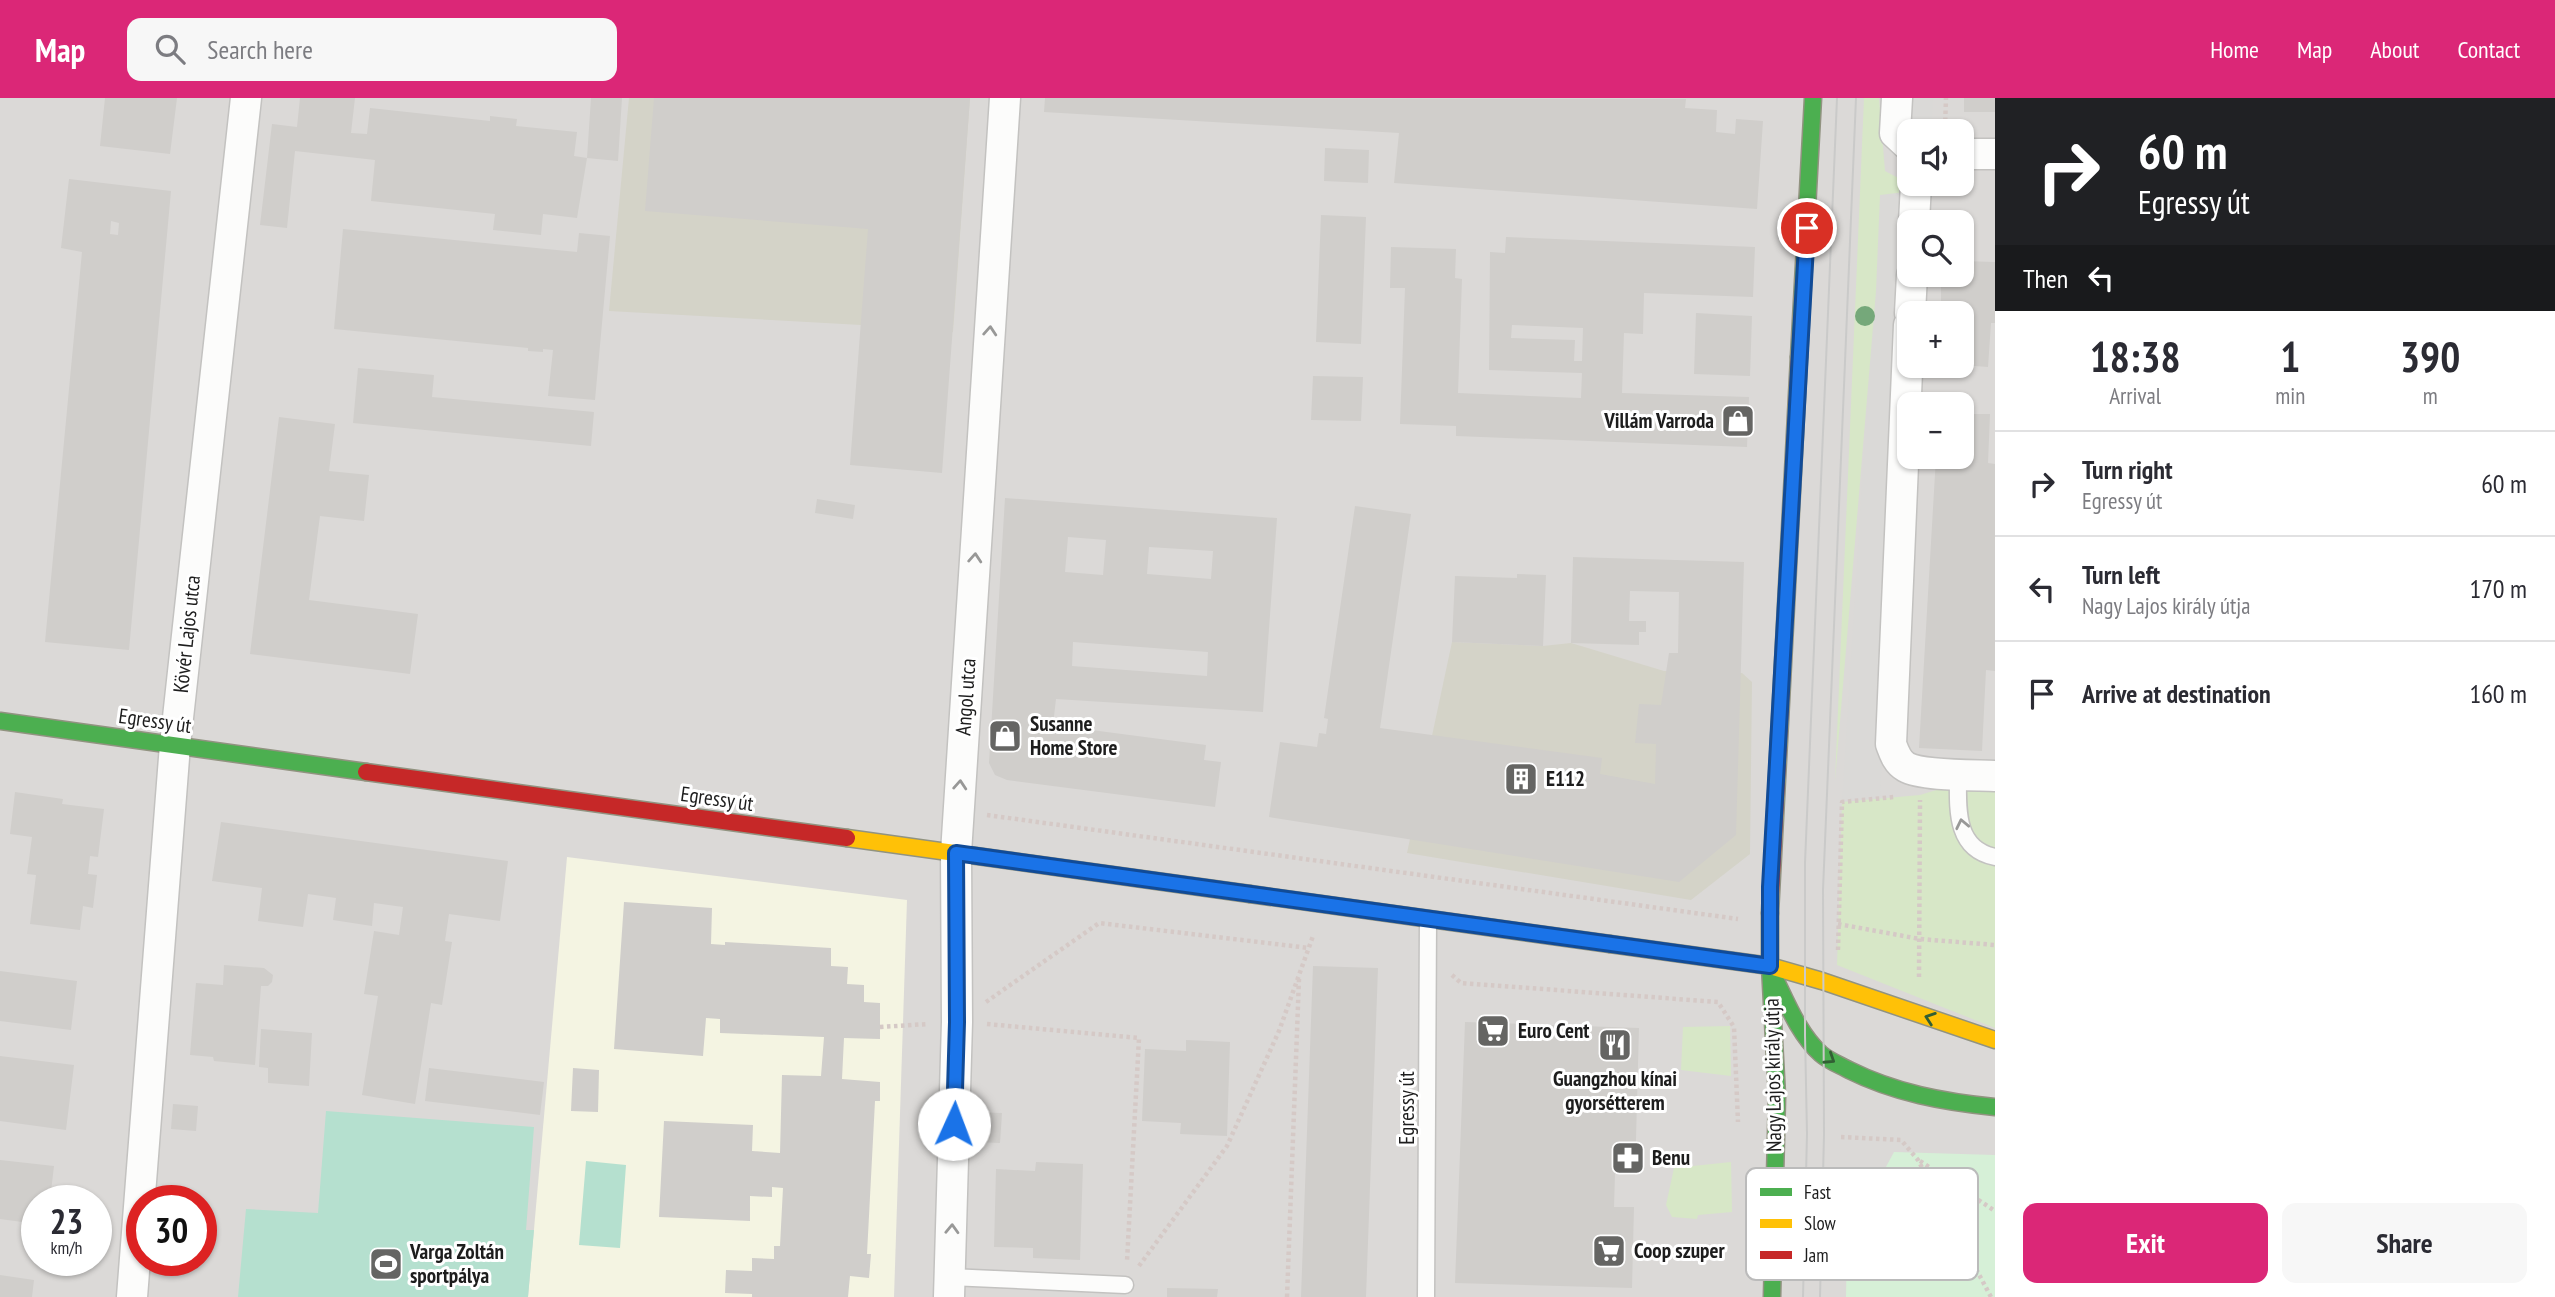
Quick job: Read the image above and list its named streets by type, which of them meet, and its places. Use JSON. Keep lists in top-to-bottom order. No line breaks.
{"streets":{"street":["Kövér Lajos utca","Angol utca","Egressy út","Nagy Lajos király útja"]},"crossings":[["Kövér Lajos utca","Egressy út"],["Angol utca","Egressy út"],["Egressy út","Nagy Lajos király útja"]],"one_way":["Angol utca"],"places":{"shop":["Villám Varroda","Susanne Home Store"],"building":["E112"],"supermarket":["Euro Cent","Coop szuper"],"restaurant":["Guangzhou kínai gyorsétterem"],"pharmacy":["Benu"],"sports":["Varga Zoltán sportpálya"]},"legend":["Fast","Slow","Jam"],"page":{"header":"Map","search":"Search here","nav":["Home","Map","About","Contact"],"turn":["60 m","Egressy út"],"map_buttons":["+","−"],"then":"Then","eta":["18:38","Arrival","1","min","390","m"],"list":[{"name":"Turn right","note":"Egressy út","value":"60 m"},{"name":"Turn left","note":"Nagy Lajos király útja","value":"170 m"},{"name":"Arrive at destination","value":"160 m"}],"speed":"23 km/h","limit":"30","buttons":["Exit","Share"]}}
